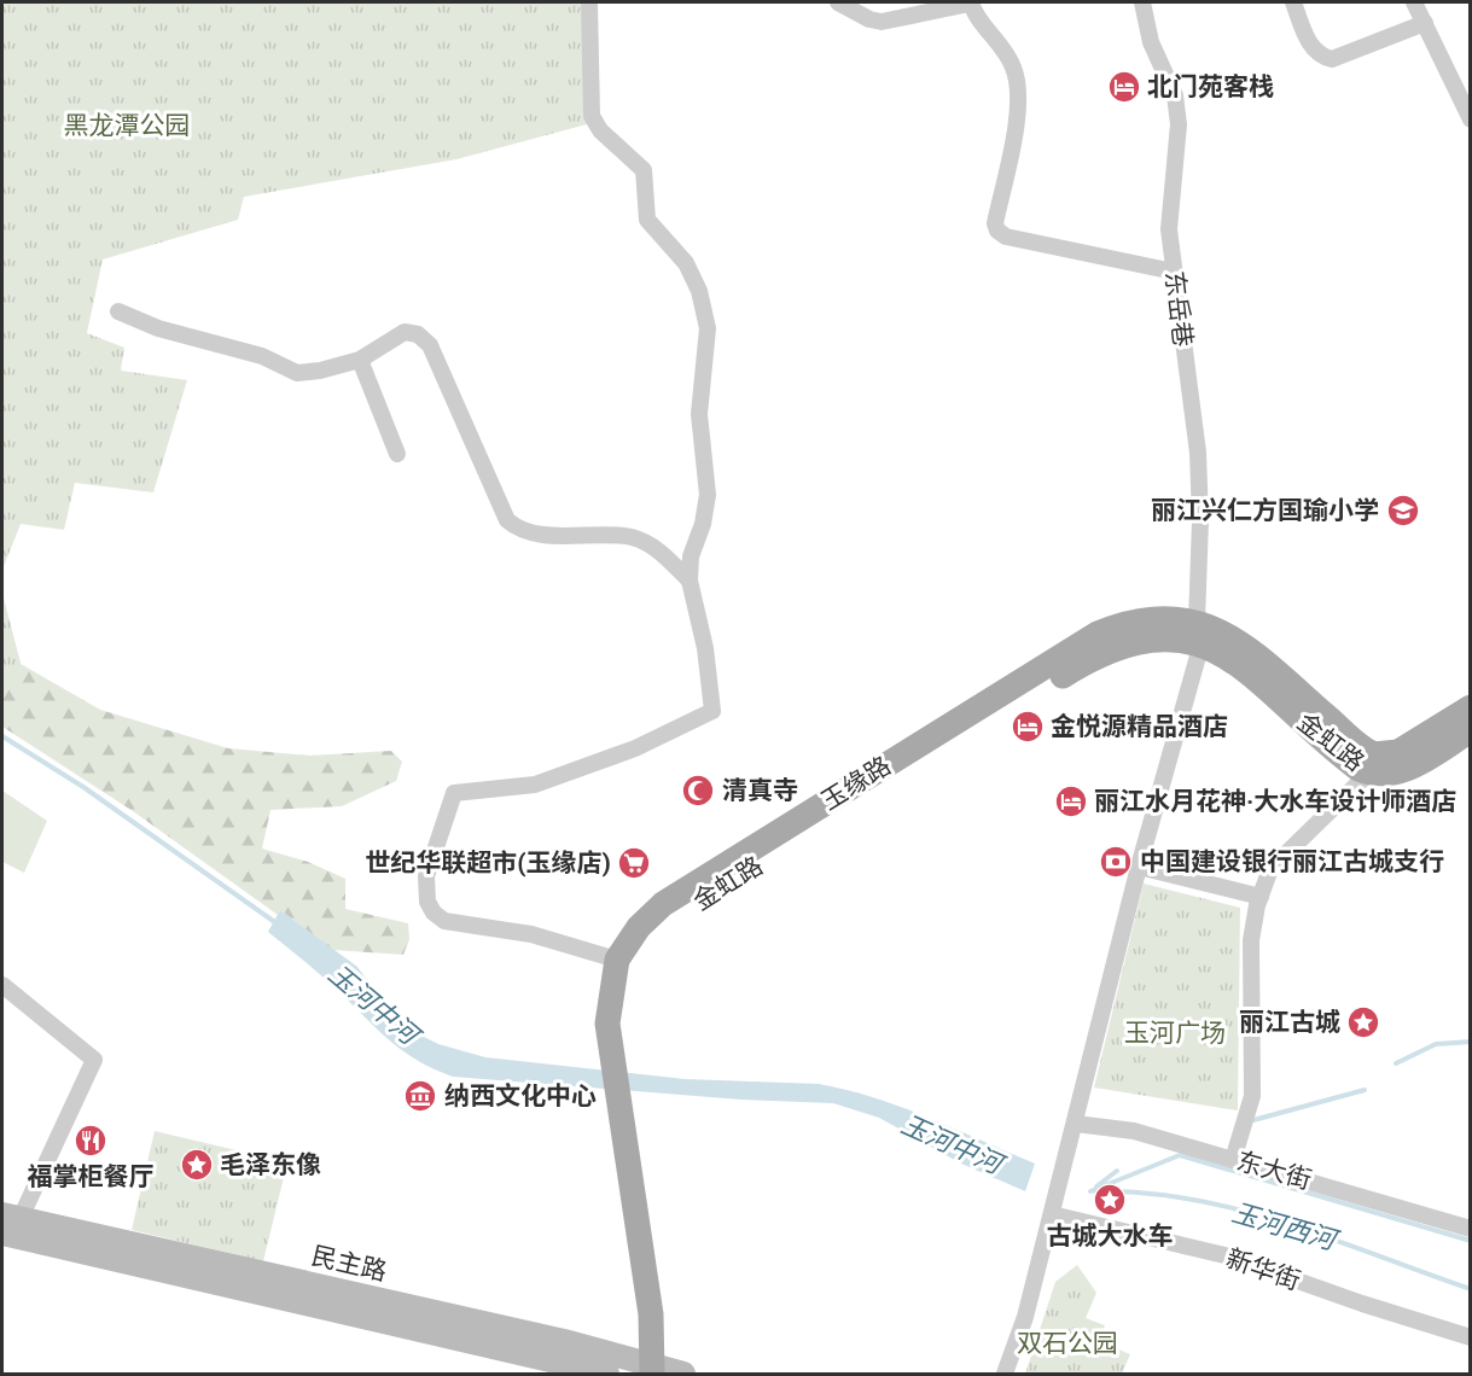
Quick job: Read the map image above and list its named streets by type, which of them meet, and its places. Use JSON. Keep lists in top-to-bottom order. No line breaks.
{"streets":{"main road":["金虹路","玉缘路","民主路"],"street":["东岳巷","东大街","新华街"]},"crossings":[["东岳巷","金虹路"],["东岳巷","玉缘路"],["金虹路","玉缘路"],["金虹路","民主路"]],"water":["玉河中河","玉河西河"],"parks":["黑龙潭公园","玉河广场","双石公园"],"places":{"hotel":["北门苑客栈","金悦源精品酒店","丽江水月花神·大水车设计师酒店"],"school or university":["丽江兴仁方国瑜小学"],"mosque":["清真寺"],"bank":["中国建设银行丽江古城支行"],"supermarket":["世纪华联超市(玉缘店)"],"place":["丽江古城","毛泽东像","古城大水车"],"museum":["纳西文化中心"],"restaurant":["福掌柜餐厅"]}}
